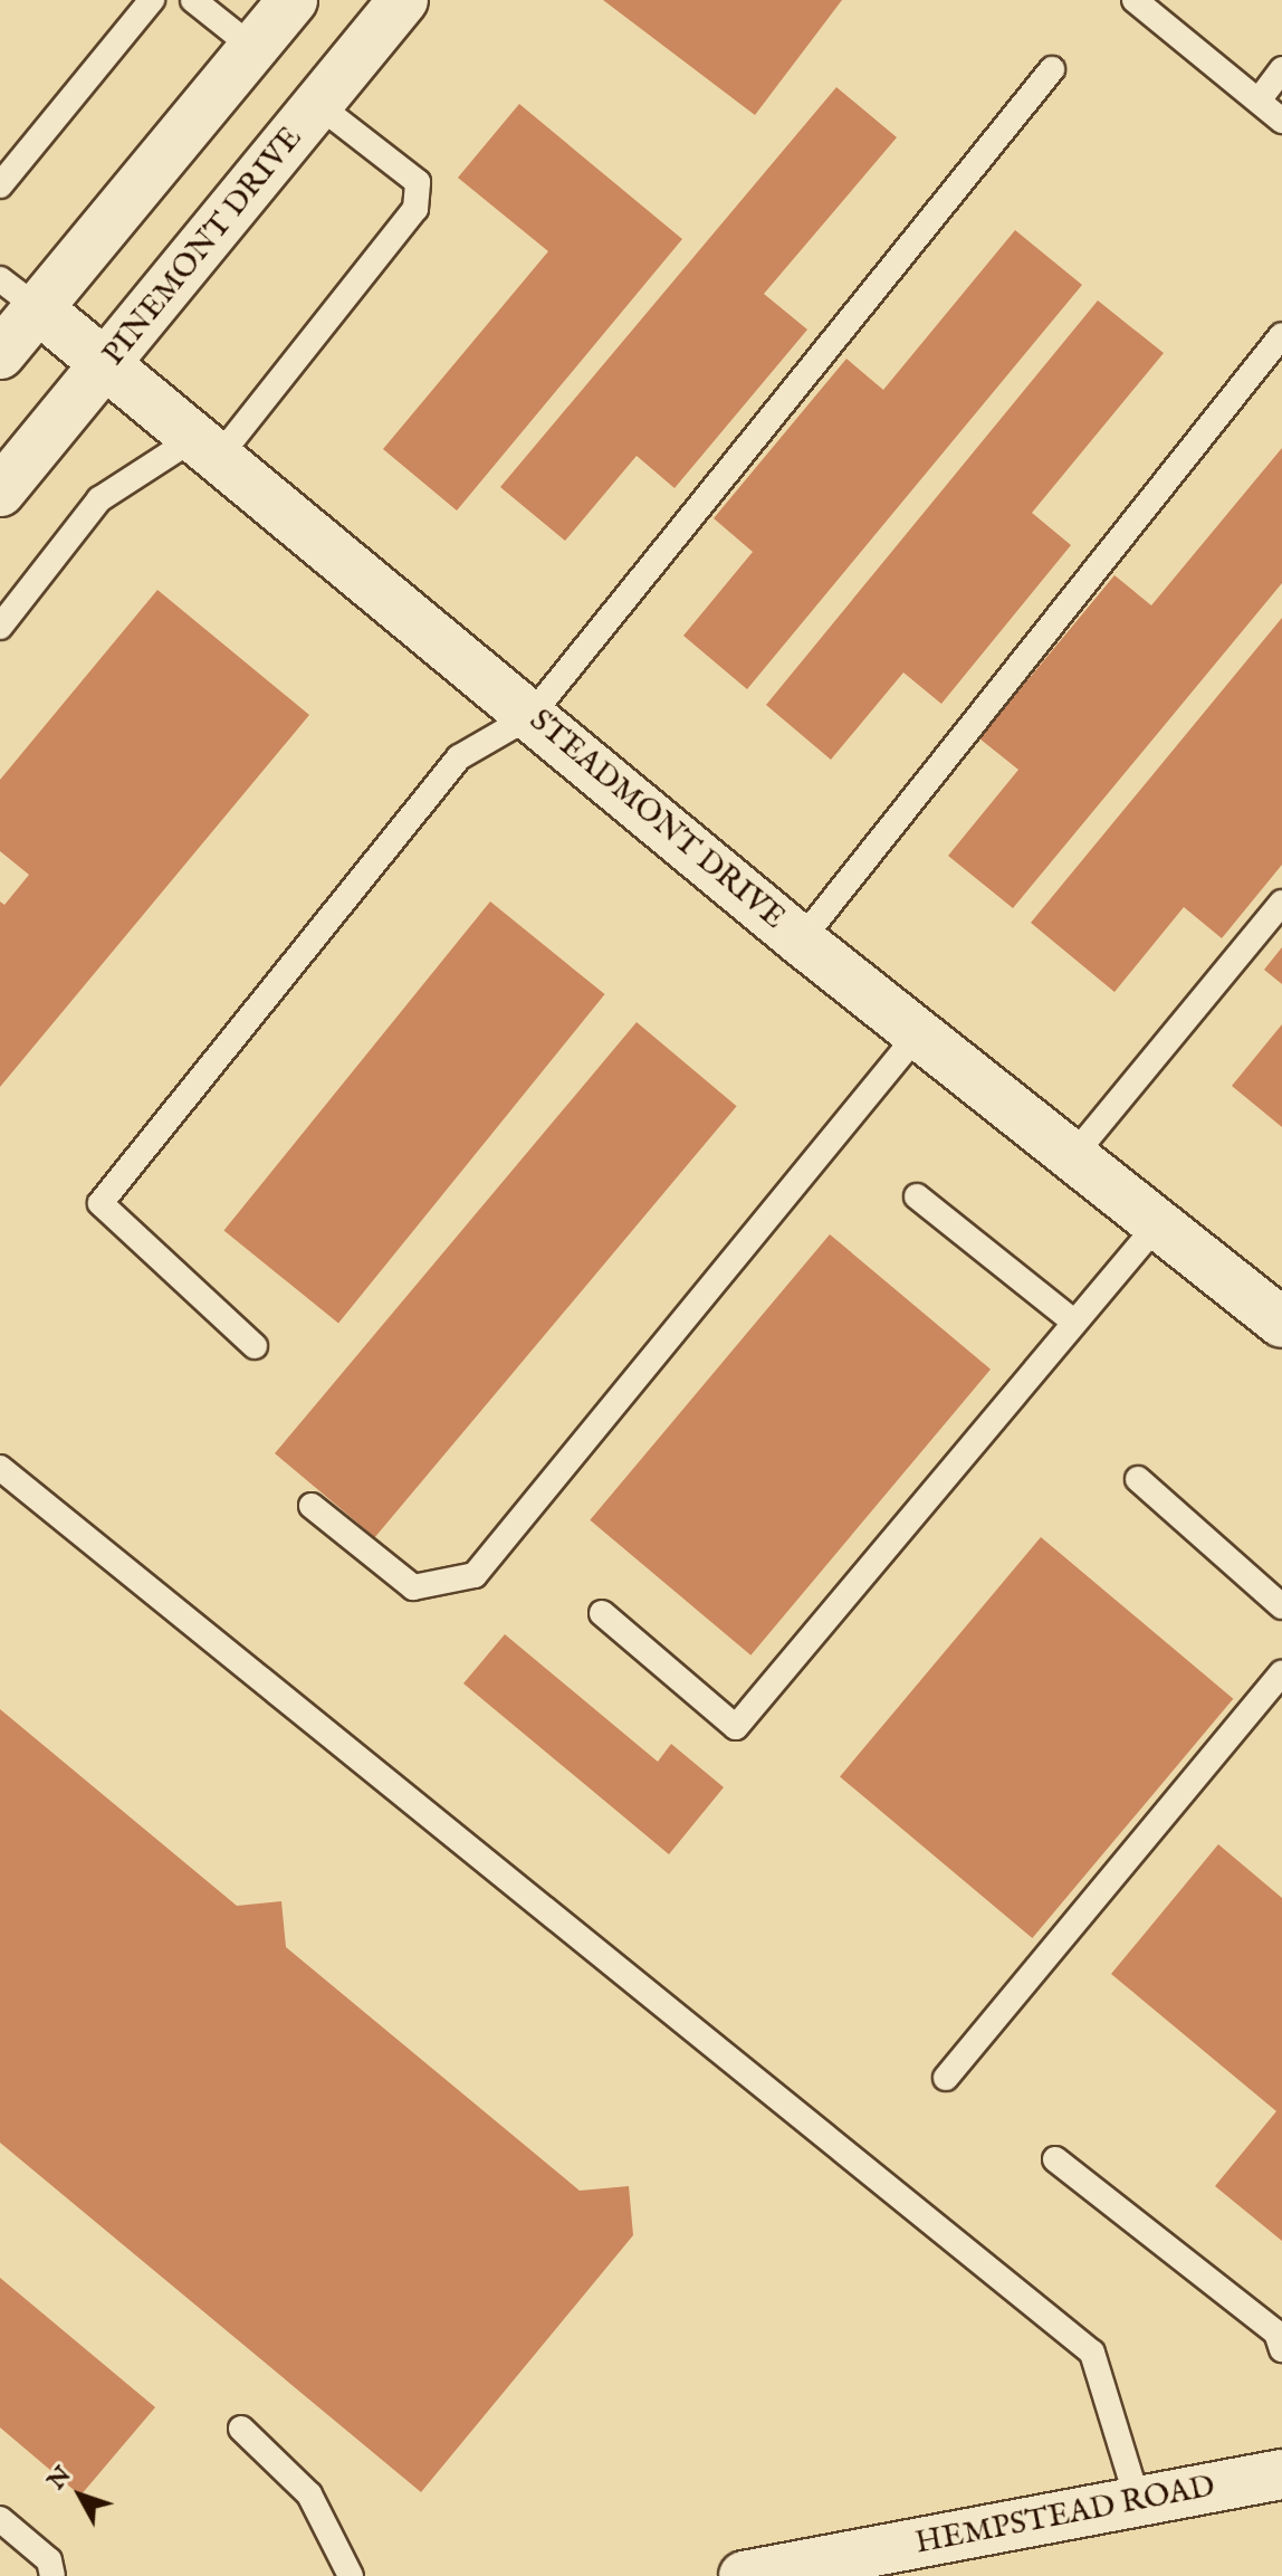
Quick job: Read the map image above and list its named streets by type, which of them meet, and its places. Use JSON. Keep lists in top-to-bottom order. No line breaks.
{"streets":{"main road":["PINEMONT DRIVE","STEADMONT DRIVE","HEMPSTEAD ROAD"]},"crossings":[["PINEMONT DRIVE","STEADMONT DRIVE"]],"north":"top left"}
